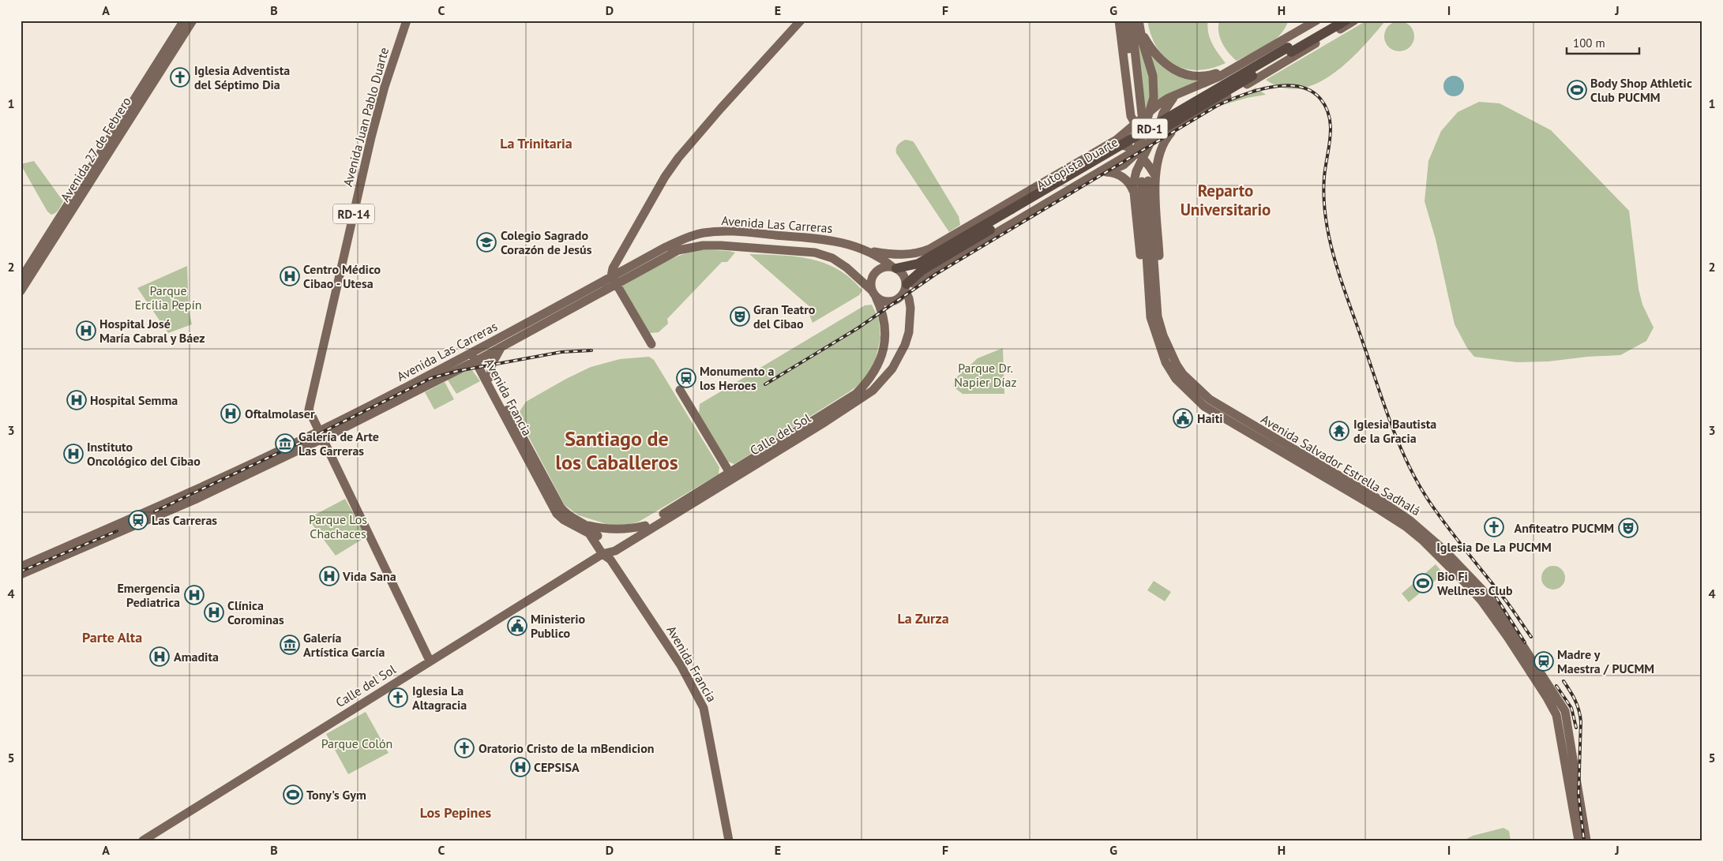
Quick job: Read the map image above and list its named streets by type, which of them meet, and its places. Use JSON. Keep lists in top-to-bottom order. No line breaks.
{"streets":{"highway":["RD-1","Autopista Duarte"],"main road":["Avenida Juan Pablo Duarte","Avenida 27 de Febrero","RD-14","Avenida Las Carreras","Avenida Francia","Calle del Sol","Avenida Salvador Estrella Sadhalá"]},"crossings":[["Avenida Juan Pablo Duarte","Avenida Las Carreras"],["Avenida Juan Pablo Duarte","Calle del Sol"],["Autopista Duarte","Avenida Las Carreras"],["Autopista Duarte","Calle del Sol"],["Avenida Las Carreras","Avenida Francia"],["Avenida Las Carreras","Calle del Sol"],["Avenida Francia","Calle del Sol"]],"districts":["La Trinitaria","Reparto Universitario","Santiago de los Caballeros","La Zurza","Parte Alta","Los Pepines"],"parks":["Parque Ercilia Pepín","Parque Dr. Napier Díaz","Parque Los Chachaces","Parque Colón"],"places":{"church":["Iglesia Adventista del Séptimo Dia","Iglesia De La PUCMM","Iglesia La Altagracia","Oratorio Cristo de la mBendicion"],"sports":["Body Shop Athletic Club PUCMM","Bio Fi Wellness Club","Tony's Gym"],"school or university":["Colegio Sagrado Corazón de Jesús"],"hospital":["Centro Médico Cibao - Utesa","Hospital José María Cabral y Báez","Hospital Semma","Oftalmolaser","Instituto Oncológico del Cibao","Vida Sana","Emergencia Pediatrica","Clínica Corominas","Amadita","CEPSISA"],"theatre":["Gran Teatro del Cibao","Anfiteatro PUCMM"],"station":["Monumento a los Heroes","Las Carreras","Madre y Maestra / PUCMM"],"public building":["Haiti","Ministerio Publico"],"temple":["Iglesia Bautista de la Gracia"],"museum":["Galería de Arte Las Carreras","Galería Artística García"]},"scale_bar":"100 m","grid":{"columns":["A","B","C","D","E","F","G","H","I","J"],"rows":["1","2","3","4","5"]}}
